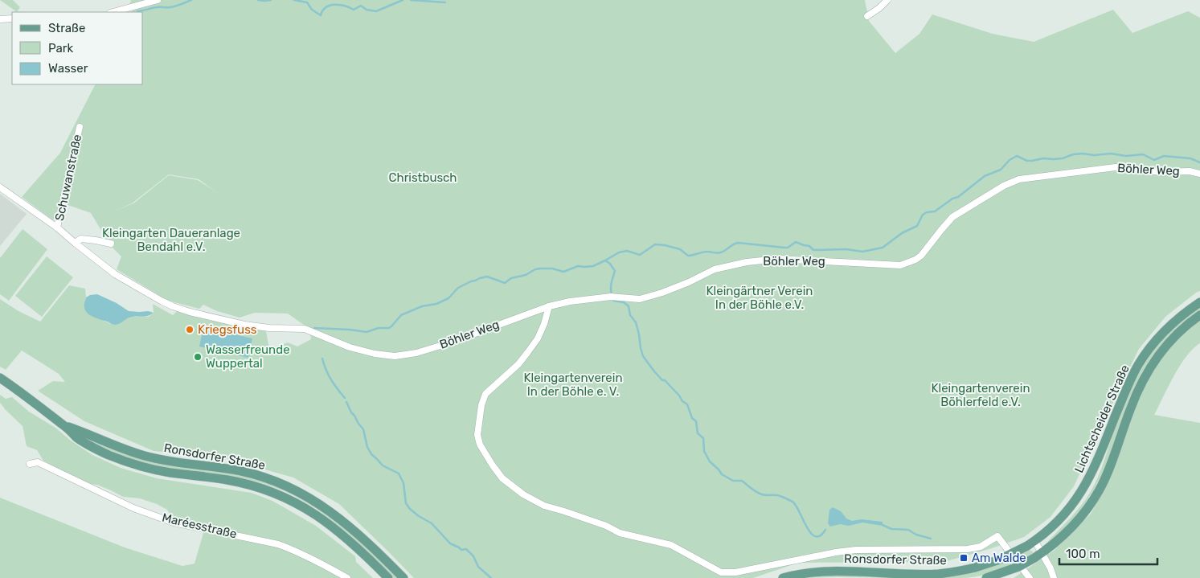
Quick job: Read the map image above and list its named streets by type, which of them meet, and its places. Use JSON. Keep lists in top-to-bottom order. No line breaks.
{"streets":{"main road":["Lichtscheider Straße","Ronsdorfer Straße"],"street":["Böhler Weg","Schuwanstraße","Maréesstraße"]},"crossings":[["Lichtscheider Straße","Ronsdorfer Straße"]],"parks":["Christbusch","Kleingarten Daueranlage Bendahl e.V.","Kleingärtner Verein In der Böhle e.V.","Kleingartenverein In der Böhle e. V.","Kleingartenverein Böhlerfeld e.V."],"places":{"other":["Kriegsfuss","Wasserfreunde Wuppertal"],"transit":["Am Walde"]},"legend":["Straße","Park","Wasser"],"scale_bar":"100 m"}
